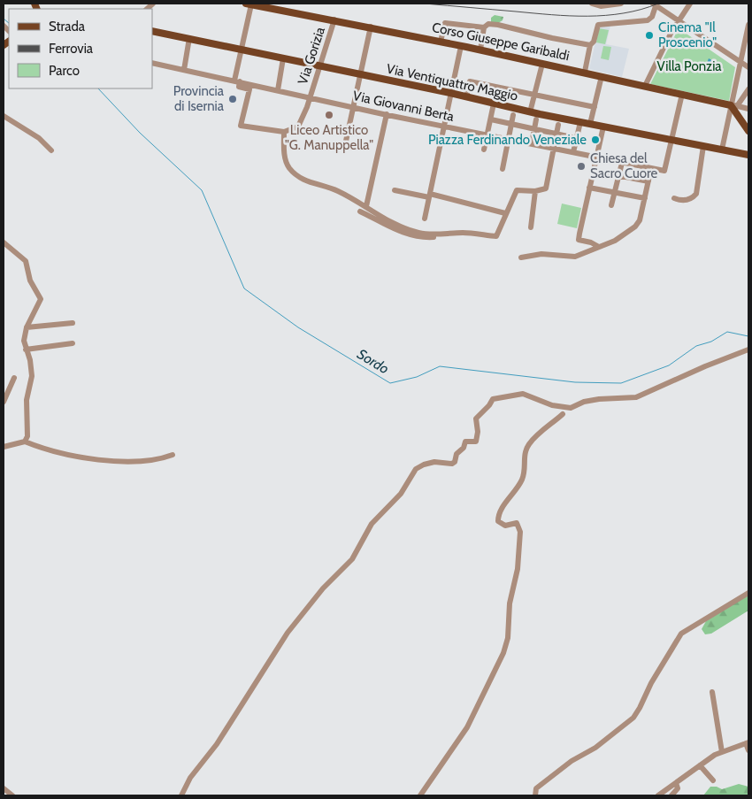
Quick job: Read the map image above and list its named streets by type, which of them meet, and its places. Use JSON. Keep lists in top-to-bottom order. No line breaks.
{"streets":{"main road":["Corso Giuseppe Garibaldi","Via Ventiquattro Maggio"],"street":["Via Gorizia","Via Giovanni Berta"]},"crossings":[["Corso Giuseppe Garibaldi","Via Gorizia"],["Via Gorizia","Via Ventiquattro Maggio"],["Via Gorizia","Via Giovanni Berta"]],"water":["Sordo"],"parks":["Villa Ponzia"],"places":["Cinema \"Il Proscenio\"","Provincia di Isernia","Liceo Artistico \"G. Manuppella\"","Piazza Ferdinando Veneziale","Chiesa del Sacro Cuore"],"legend":["Strada","Ferrovia","Parco"]}
